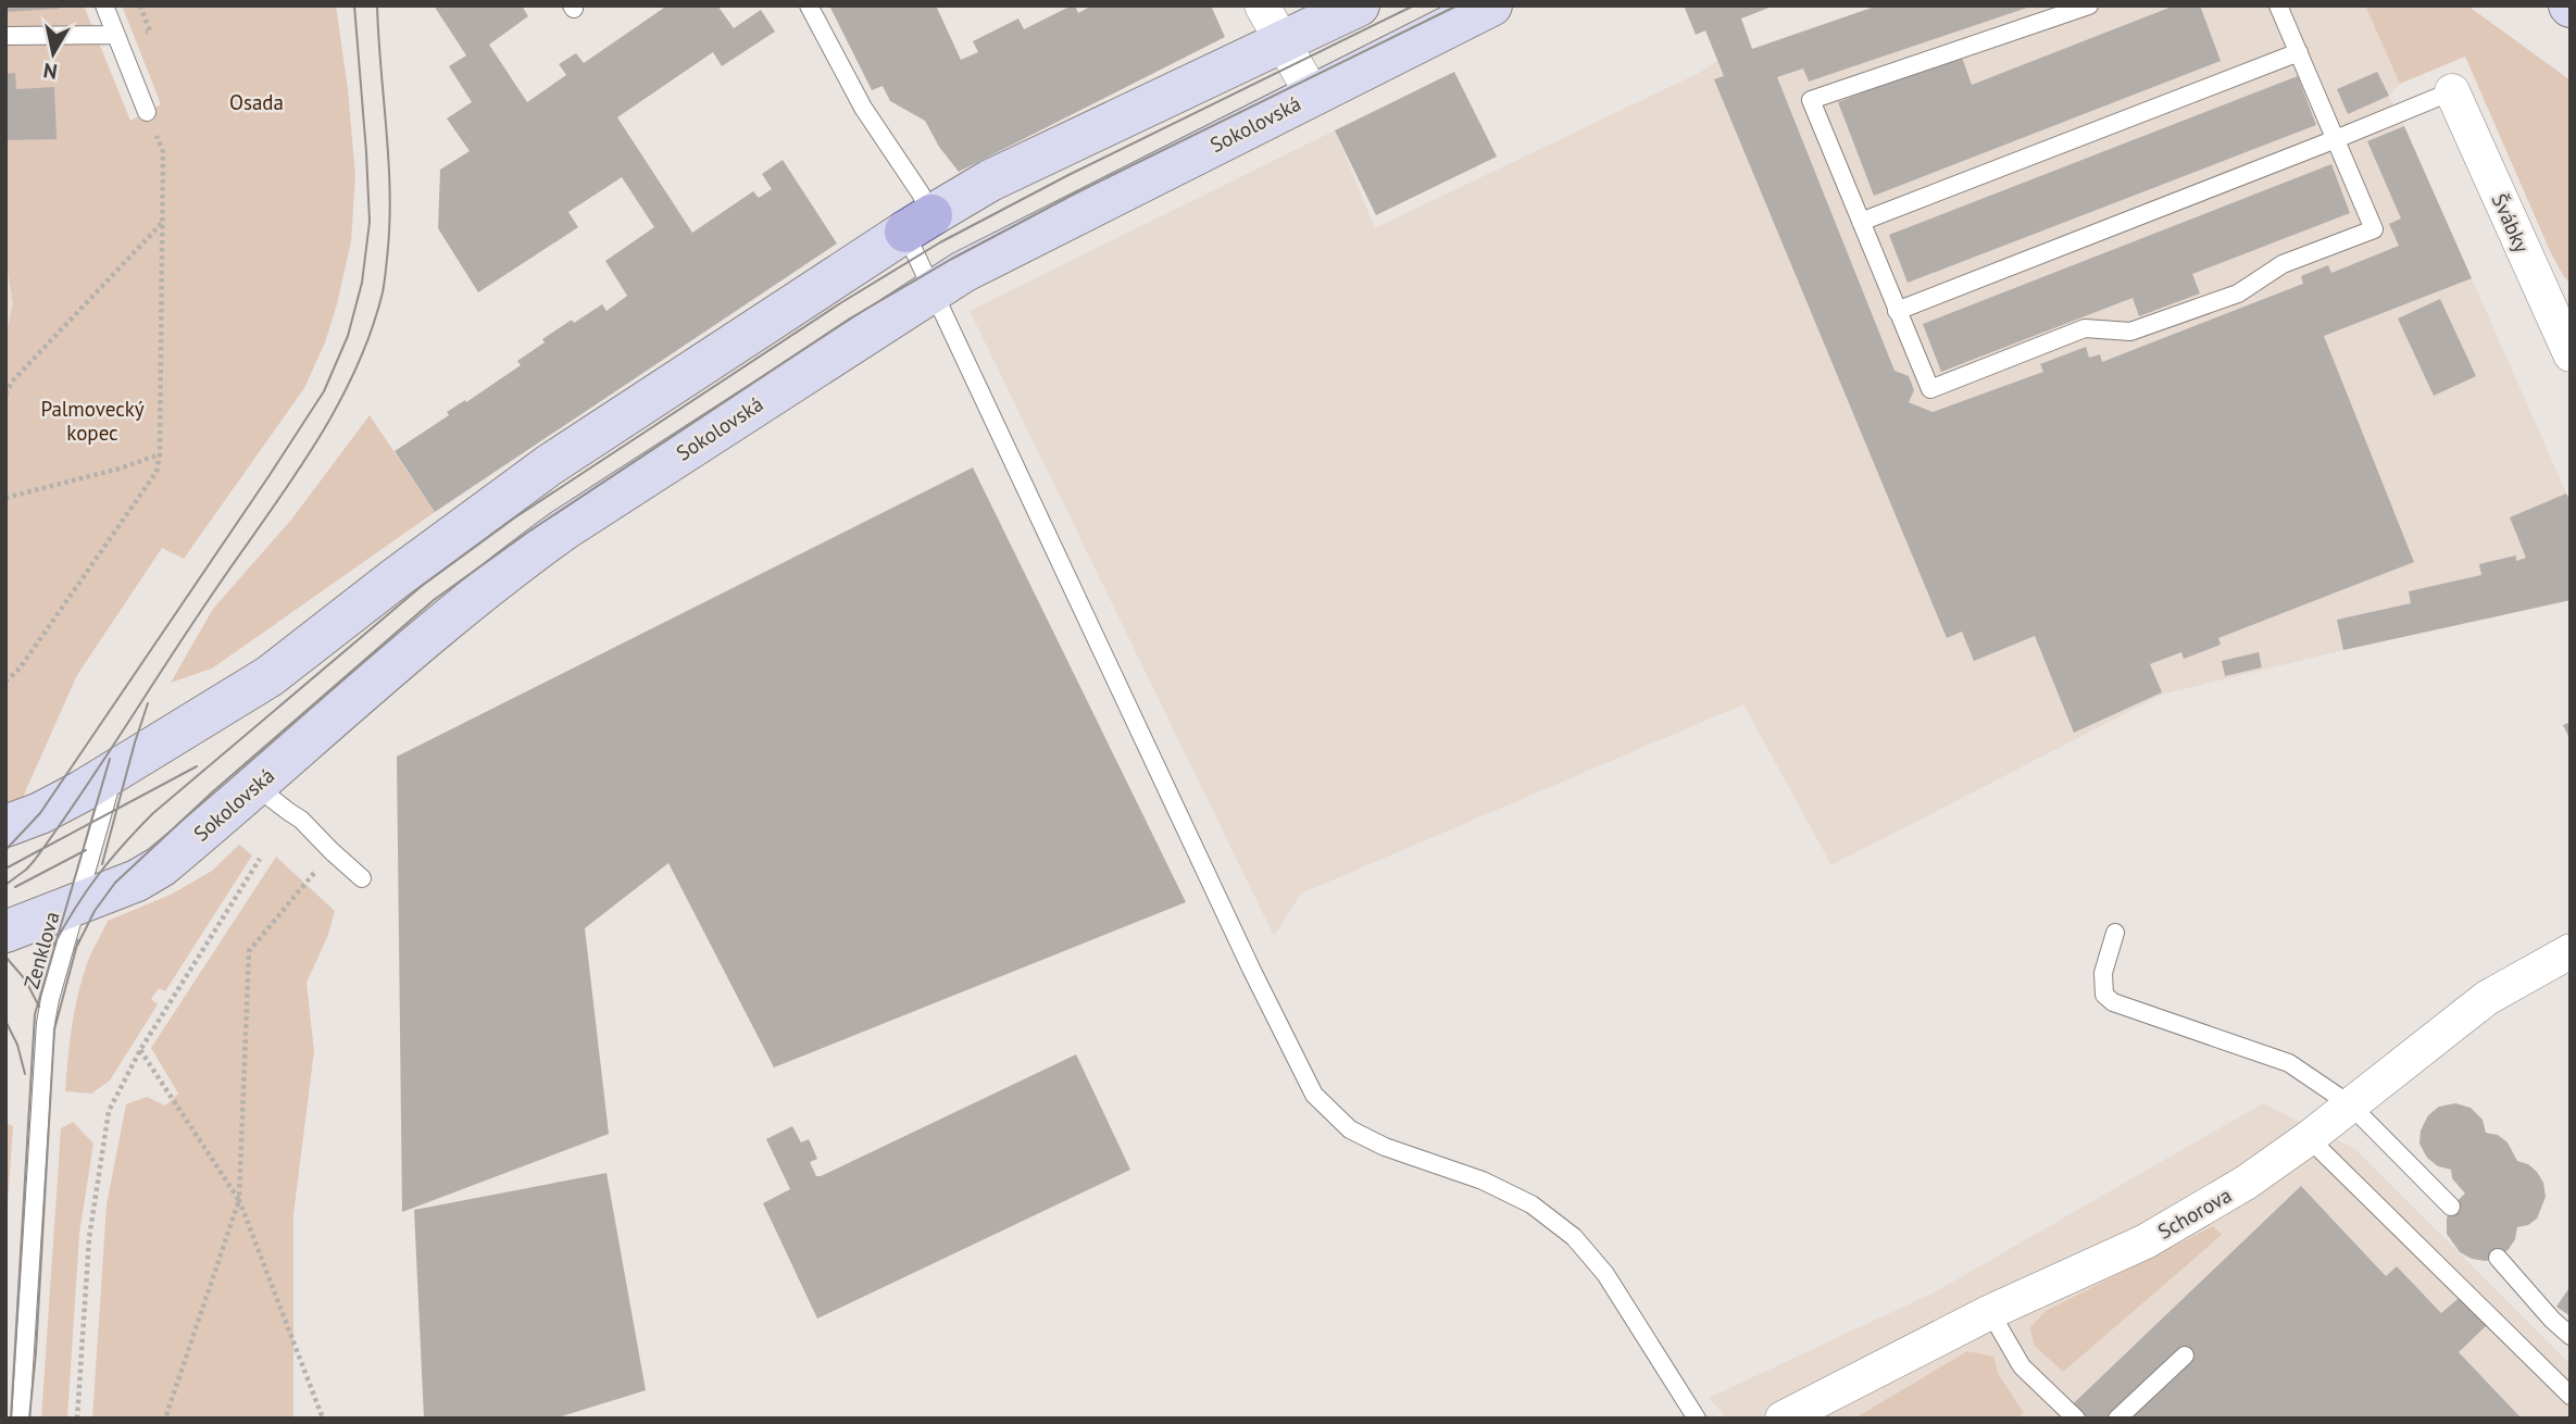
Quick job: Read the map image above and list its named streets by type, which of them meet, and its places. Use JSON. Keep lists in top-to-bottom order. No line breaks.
{"streets":{"main road":["Sokolovská"],"street":["Švábky","Schorova"],"lane":["Zenklova"]},"crossings":[["Sokolovská","Zenklova"]],"parks":["Osada","Palmovecký kopec"],"north":"bottom"}
